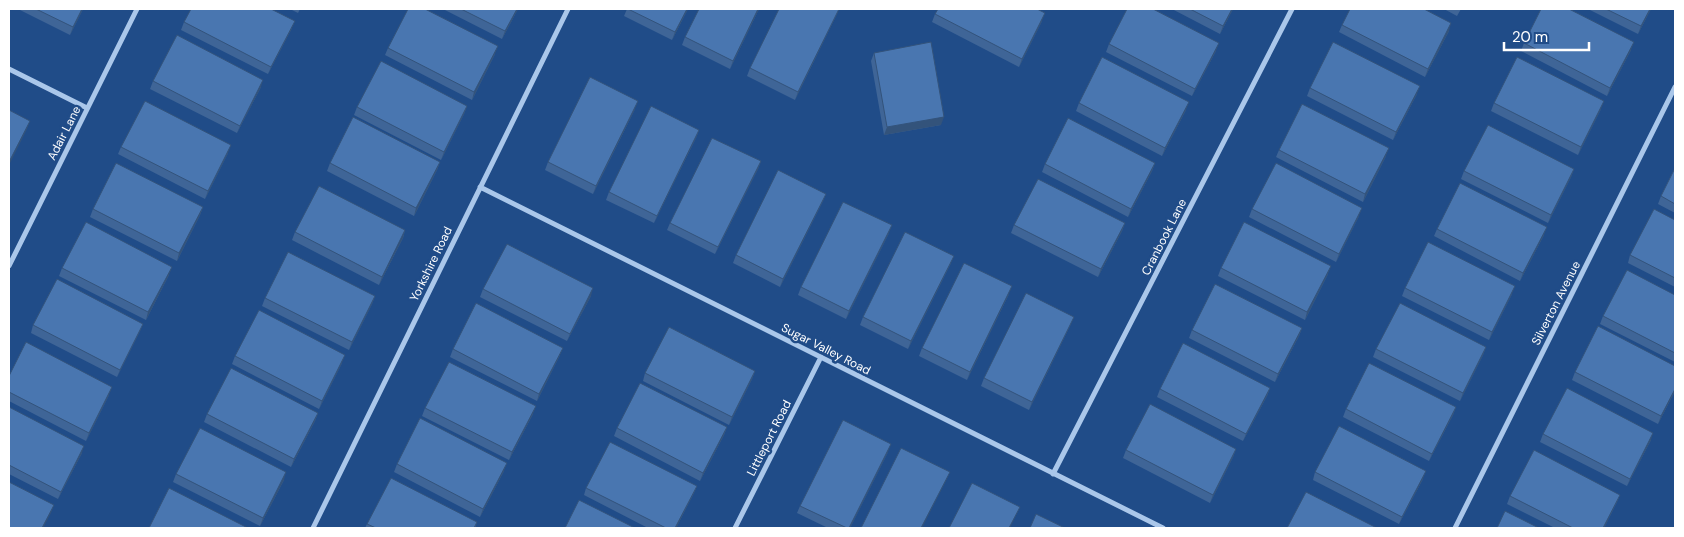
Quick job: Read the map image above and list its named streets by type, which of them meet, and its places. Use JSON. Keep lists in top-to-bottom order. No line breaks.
{"streets":{"street":["Adair Lane","Cranbook Lane","Yorkshire Road","Silverton Avenue","Sugar Valley Road","Littleport Road"]},"crossings":[["Cranbook Lane","Sugar Valley Road"],["Yorkshire Road","Sugar Valley Road"],["Sugar Valley Road","Littleport Road"]],"scale_bar":"20 m"}
